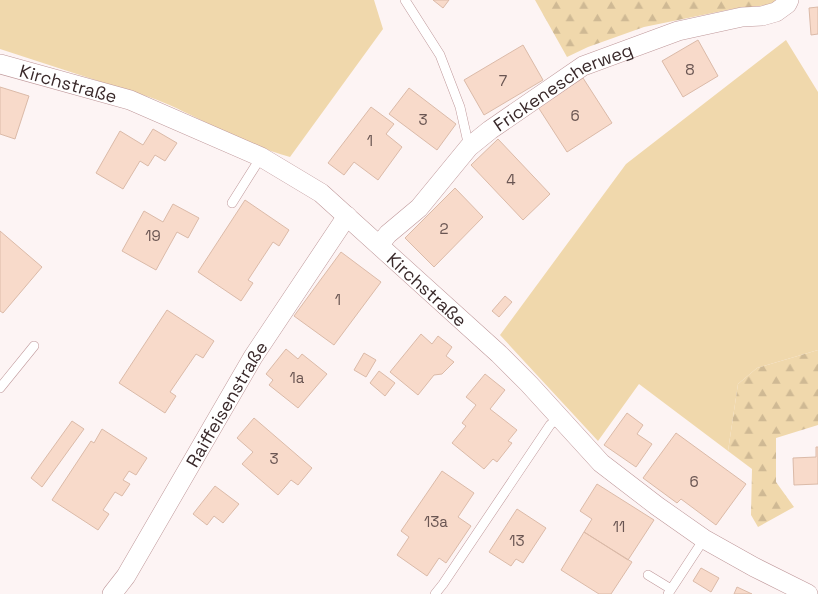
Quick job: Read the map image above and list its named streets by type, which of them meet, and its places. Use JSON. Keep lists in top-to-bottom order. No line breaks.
{"streets":{"street":["Kirchstraße","Frickenescherweg","Raiffeisenstraße"]},"crossings":[["Kirchstraße","Frickenescherweg"],["Kirchstraße","Raiffeisenstraße"]],"house_numbers":["8","7","6","3","1","4","2","19","1","1a","3","6","13a","11","13"]}
